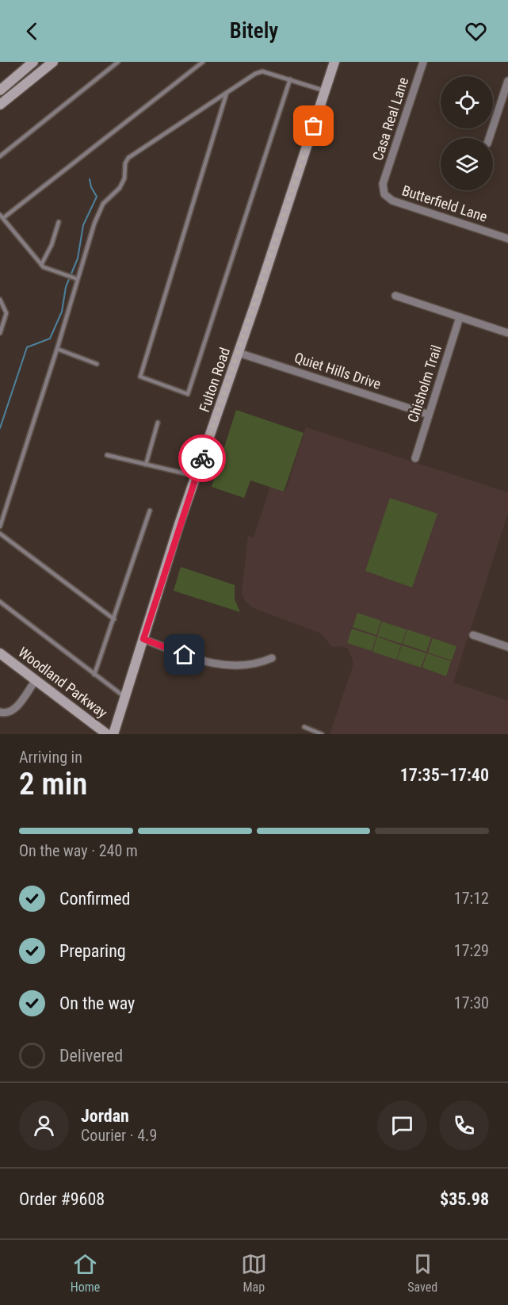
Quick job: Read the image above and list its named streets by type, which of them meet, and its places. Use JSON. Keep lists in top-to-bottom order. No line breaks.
{"streets":{"street":["Casa Real Lane","Butterfield Lane","Quiet Hills Drive","Fulton Road","Chisholm Trail","Woodland Parkway"]},"crossings":[["Casa Real Lane","Butterfield Lane"],["Quiet Hills Drive","Fulton Road"],["Quiet Hills Drive","Chisholm Trail"]],"page":{"header":"Bitely","heading":["2 min","Arriving in","17:35–17:40"],"panel":["Jordan","Courier · 4.9","Order #9608","$35.98"],"bar":"On the way · 240 m","list":[["Confirmed","17:12"],["Preparing","17:29"],["On the way","17:30"],"Delivered"],"tabs":["Home","Map","Saved"]}}
